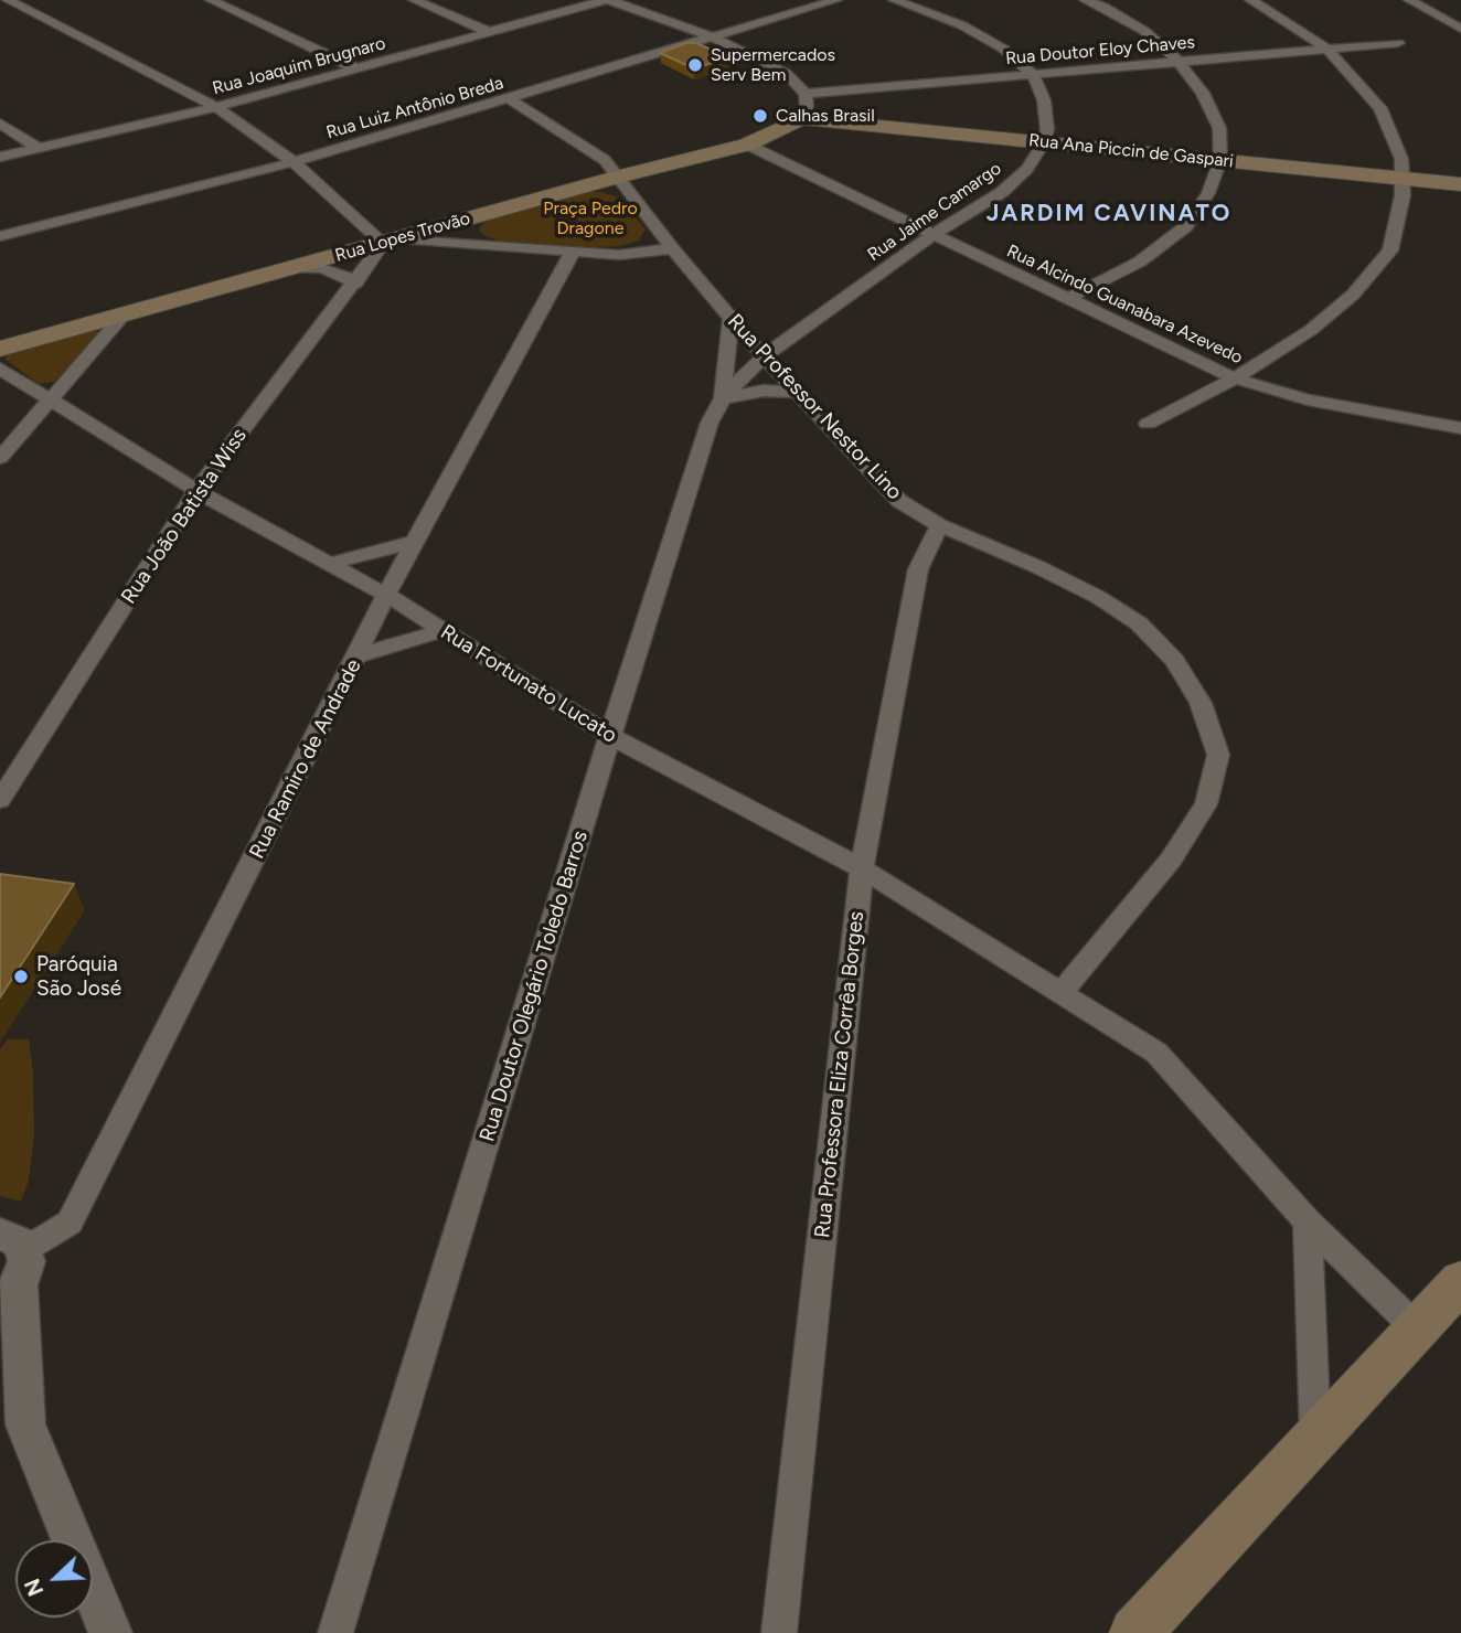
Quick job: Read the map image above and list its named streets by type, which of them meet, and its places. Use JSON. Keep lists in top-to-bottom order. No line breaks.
{"streets":{"main road":["Rua Ana Piccin de Gaspari","Rua Lopes Trovão"],"street":["Rua Doutor Eloy Chaves","Rua Joaquim Brugnaro","Rua Luiz Antônio Breda","Rua Jaime Camargo","Rua Alcindo Guanabara Azevedo","Rua Professor Nestor Lino","Rua João Batista Wiss","Rua Fortunato Lucato","Rua Ramiro de Andrade","Rua Doutor Olegário Toledo Barros","Rua Professora Eliza Corrêa Borges"]},"crossings":[["Rua Luiz Antônio Breda","Rua Professor Nestor Lino"],["Rua Ana Piccin de Gaspari","Rua Jaime Camargo"],["Rua Ana Piccin de Gaspari","Rua Lopes Trovão"],["Rua Jaime Camargo","Rua Alcindo Guanabara Azevedo"],["Rua Jaime Camargo","Rua Professor Nestor Lino"],["Rua Jaime Camargo","Rua Doutor Olegário Toledo Barros"],["Rua Lopes Trovão","Rua Alcindo Guanabara Azevedo"],["Rua Lopes Trovão","Rua Professor Nestor Lino"],["Rua Lopes Trovão","Rua João Batista Wiss"],["Rua Professor Nestor Lino","Rua Fortunato Lucato"],["Rua Professor Nestor Lino","Rua Doutor Olegário Toledo Barros"],["Rua Professor Nestor Lino","Rua Professora Eliza Corrêa Borges"],["Rua João Batista Wiss","Rua Fortunato Lucato"],["Rua Fortunato Lucato","Rua Ramiro de Andrade"],["Rua Fortunato Lucato","Rua Doutor Olegário Toledo Barros"],["Rua Fortunato Lucato","Rua Professora Eliza Corrêa Borges"]],"districts":["JARDIM CAVINATO"],"parks":["Praça Pedro Dragone"],"places":["Supermercados Serv Bem","Calhas Brasil","Paróquia São José"],"north":"bottom left"}
